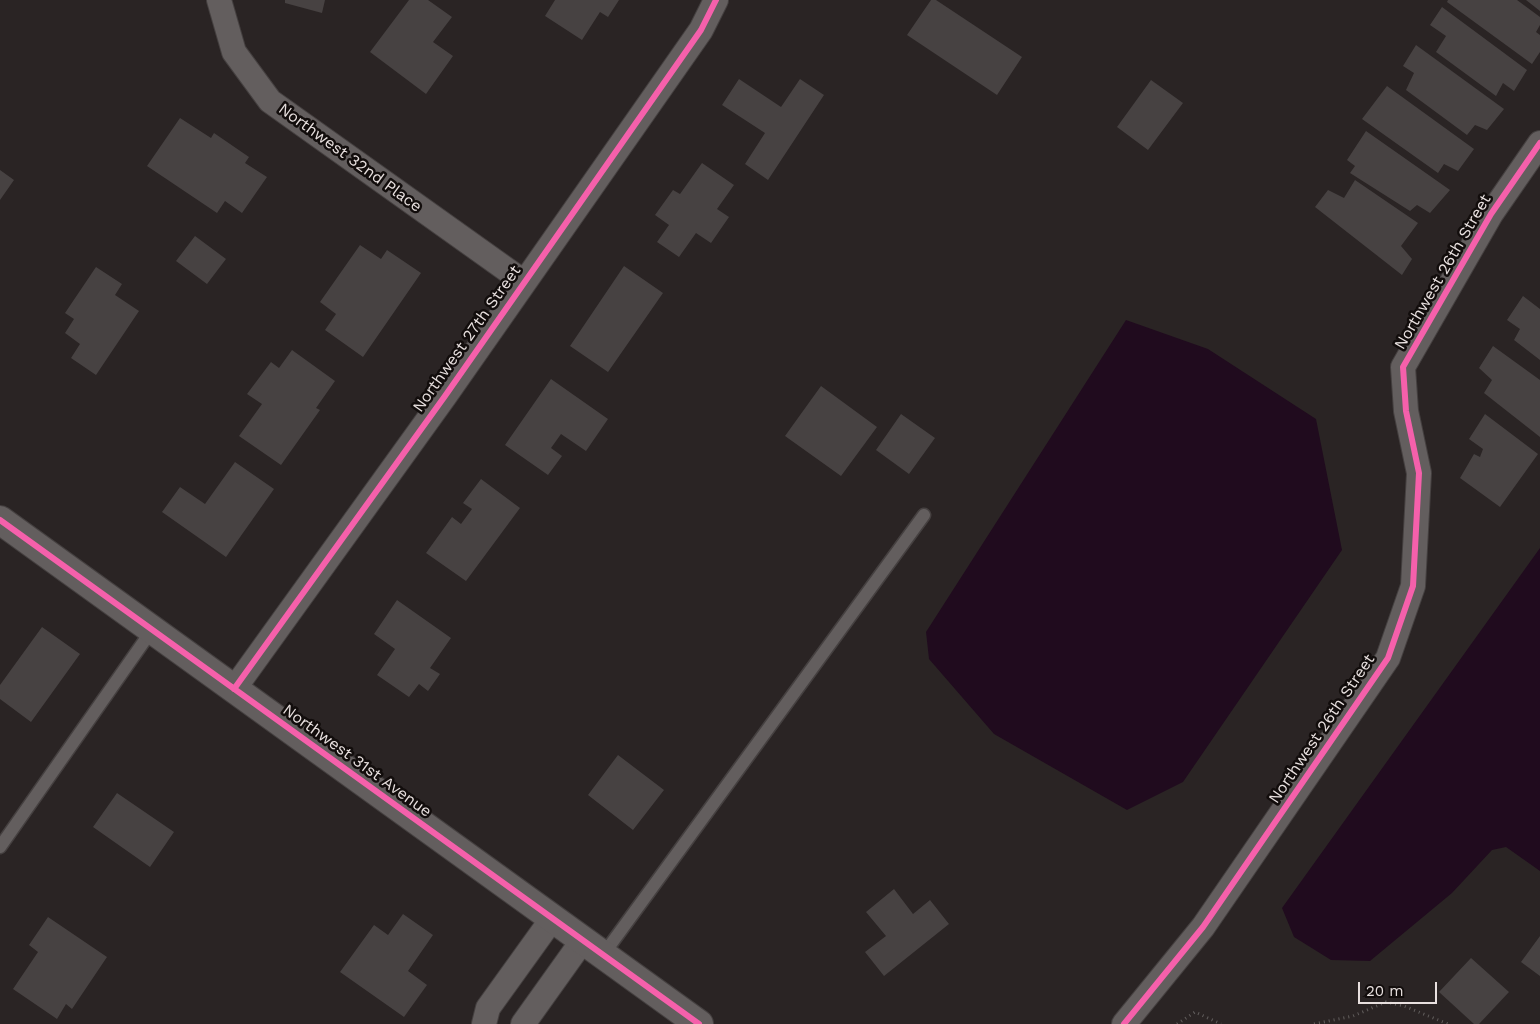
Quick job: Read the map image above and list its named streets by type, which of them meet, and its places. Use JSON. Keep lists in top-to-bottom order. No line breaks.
{"streets":{"street":["Northwest 32nd Place","Northwest 26th Street","Northwest 27th Street","Northwest 31st Avenue"]},"crossings":[["Northwest 32nd Place","Northwest 27th Street"],["Northwest 27th Street","Northwest 31st Avenue"]],"scale_bar":"20 m"}
